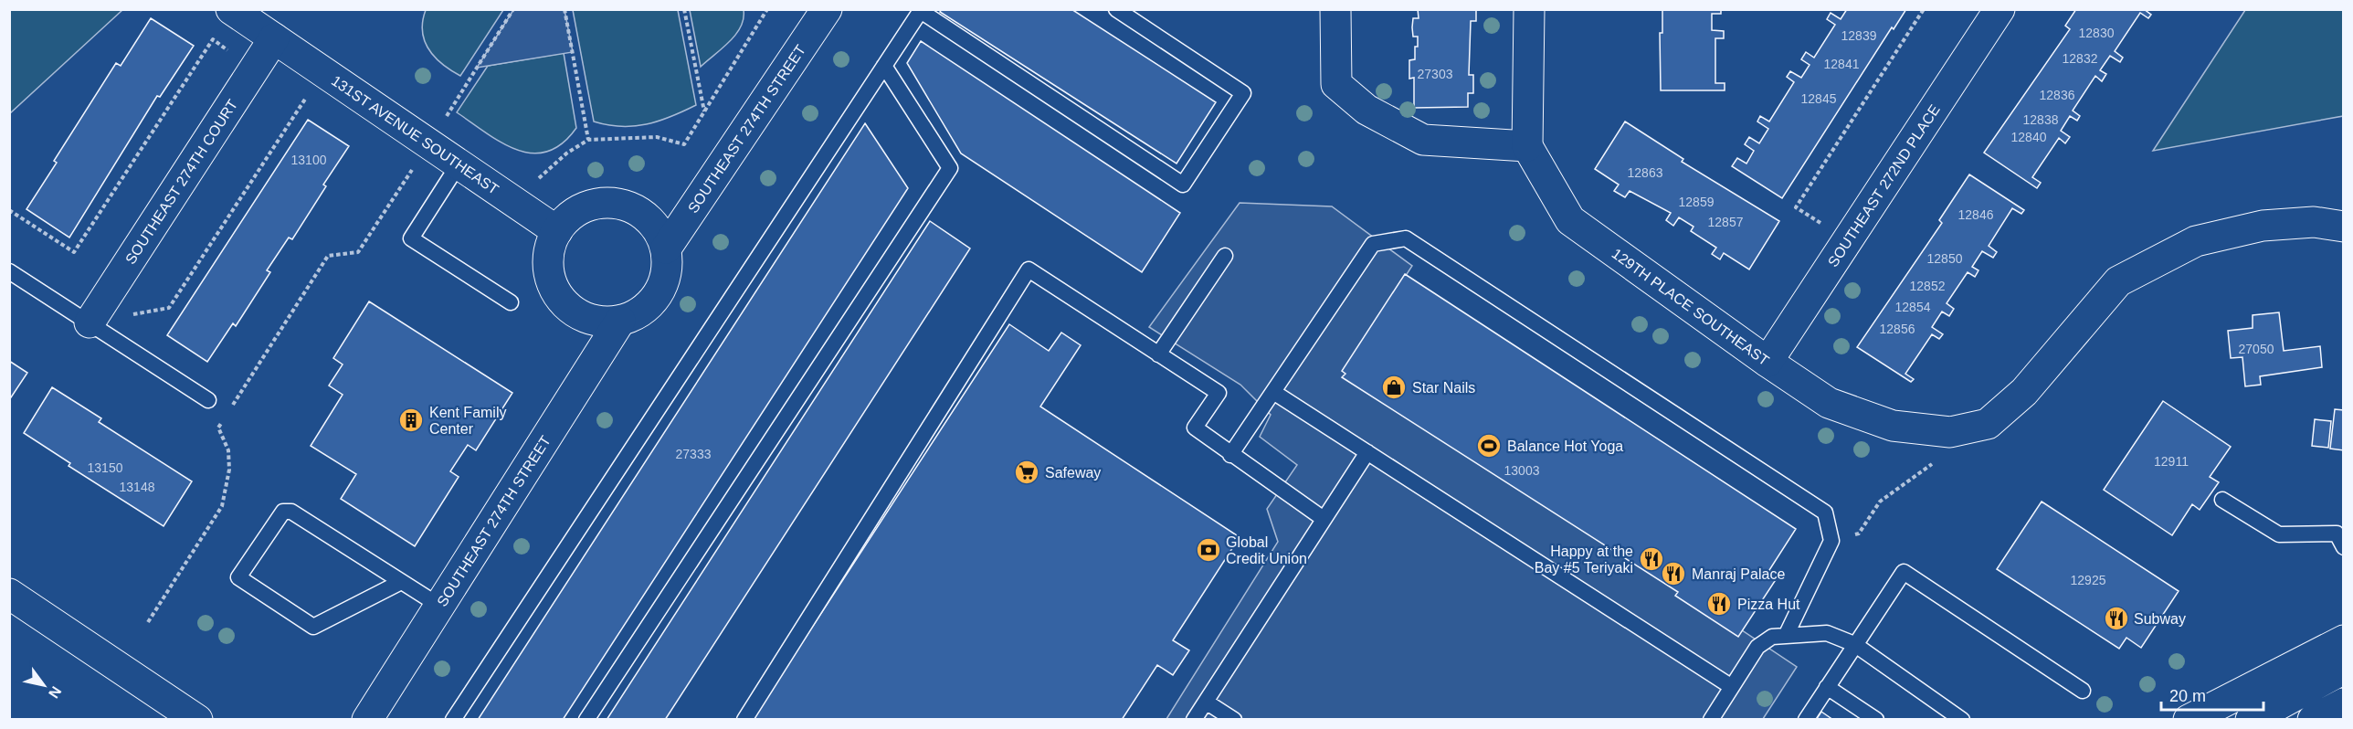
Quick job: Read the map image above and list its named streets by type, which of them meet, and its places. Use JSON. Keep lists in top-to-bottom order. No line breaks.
{"streets":{"street":["SOUTHEAST 274TH STREET","131ST AVENUE SOUTHEAST","SOUTHEAST 274TH COURT","SOUTHEAST 272ND PLACE","129TH PLACE SOUTHEAST"]},"crossings":[["SOUTHEAST 274TH STREET","131ST AVENUE SOUTHEAST"],["131ST AVENUE SOUTHEAST","SOUTHEAST 274TH COURT"],["SOUTHEAST 272ND PLACE","129TH PLACE SOUTHEAST"]],"places":{"shop":["Star Nails"],"building":["Kent Family Center"],"sports":["Balance Hot Yoga"],"supermarket":["Safeway"],"bank":["Global Credit Union"],"restaurant":["Happy at the Bay #5 Teriyaki","Manraj Palace","Pizza Hut","Subway"]},"house_numbers":["12830","12839","12832","12841","27303","12836","12845","12838","12840","13100","12863","12859","12846","12857","12850","12852","12854","12856","27050","27333","12911","13150","13003","13148","12925"],"scale_bar":"20 m","north":"bottom right"}
